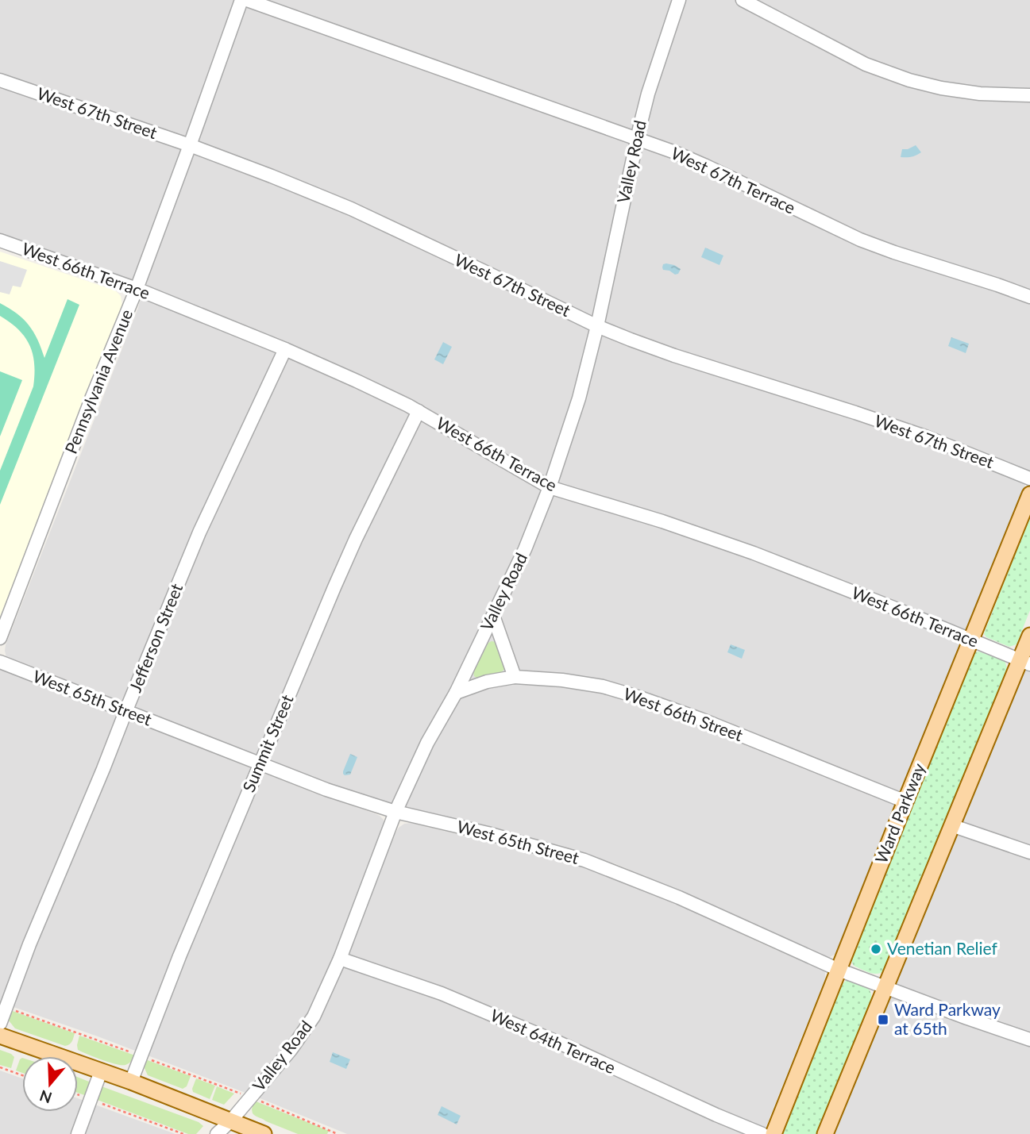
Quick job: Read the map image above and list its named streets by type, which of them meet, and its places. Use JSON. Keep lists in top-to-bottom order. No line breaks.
{"streets":{"main road":["Ward Parkway"],"street":["West 67th Street","Valley Road","West 67th Terrace","West 66th Terrace","Pennsylvania Avenue","Jefferson Street","West 65th Street","West 66th Street","Summit Street","West 64th Terrace"]},"crossings":[["West 67th Street","Valley Road"],["West 67th Street","Pennsylvania Avenue"],["Valley Road","West 67th Terrace"],["Valley Road","West 66th Terrace"],["Valley Road","West 65th Street"],["Valley Road","West 66th Street"],["Valley Road","West 64th Terrace"],["West 66th Terrace","Pennsylvania Avenue"],["West 66th Terrace","Jefferson Street"],["West 66th Terrace","Summit Street"],["West 66th Terrace","Ward Parkway"],["Jefferson Street","West 65th Street"],["West 65th Street","Summit Street"],["West 65th Street","Ward Parkway"],["West 66th Street","Ward Parkway"]],"places":{"other":["Venetian Relief"],"transit":["Ward Parkway at 65th"]},"north":"bottom"}
